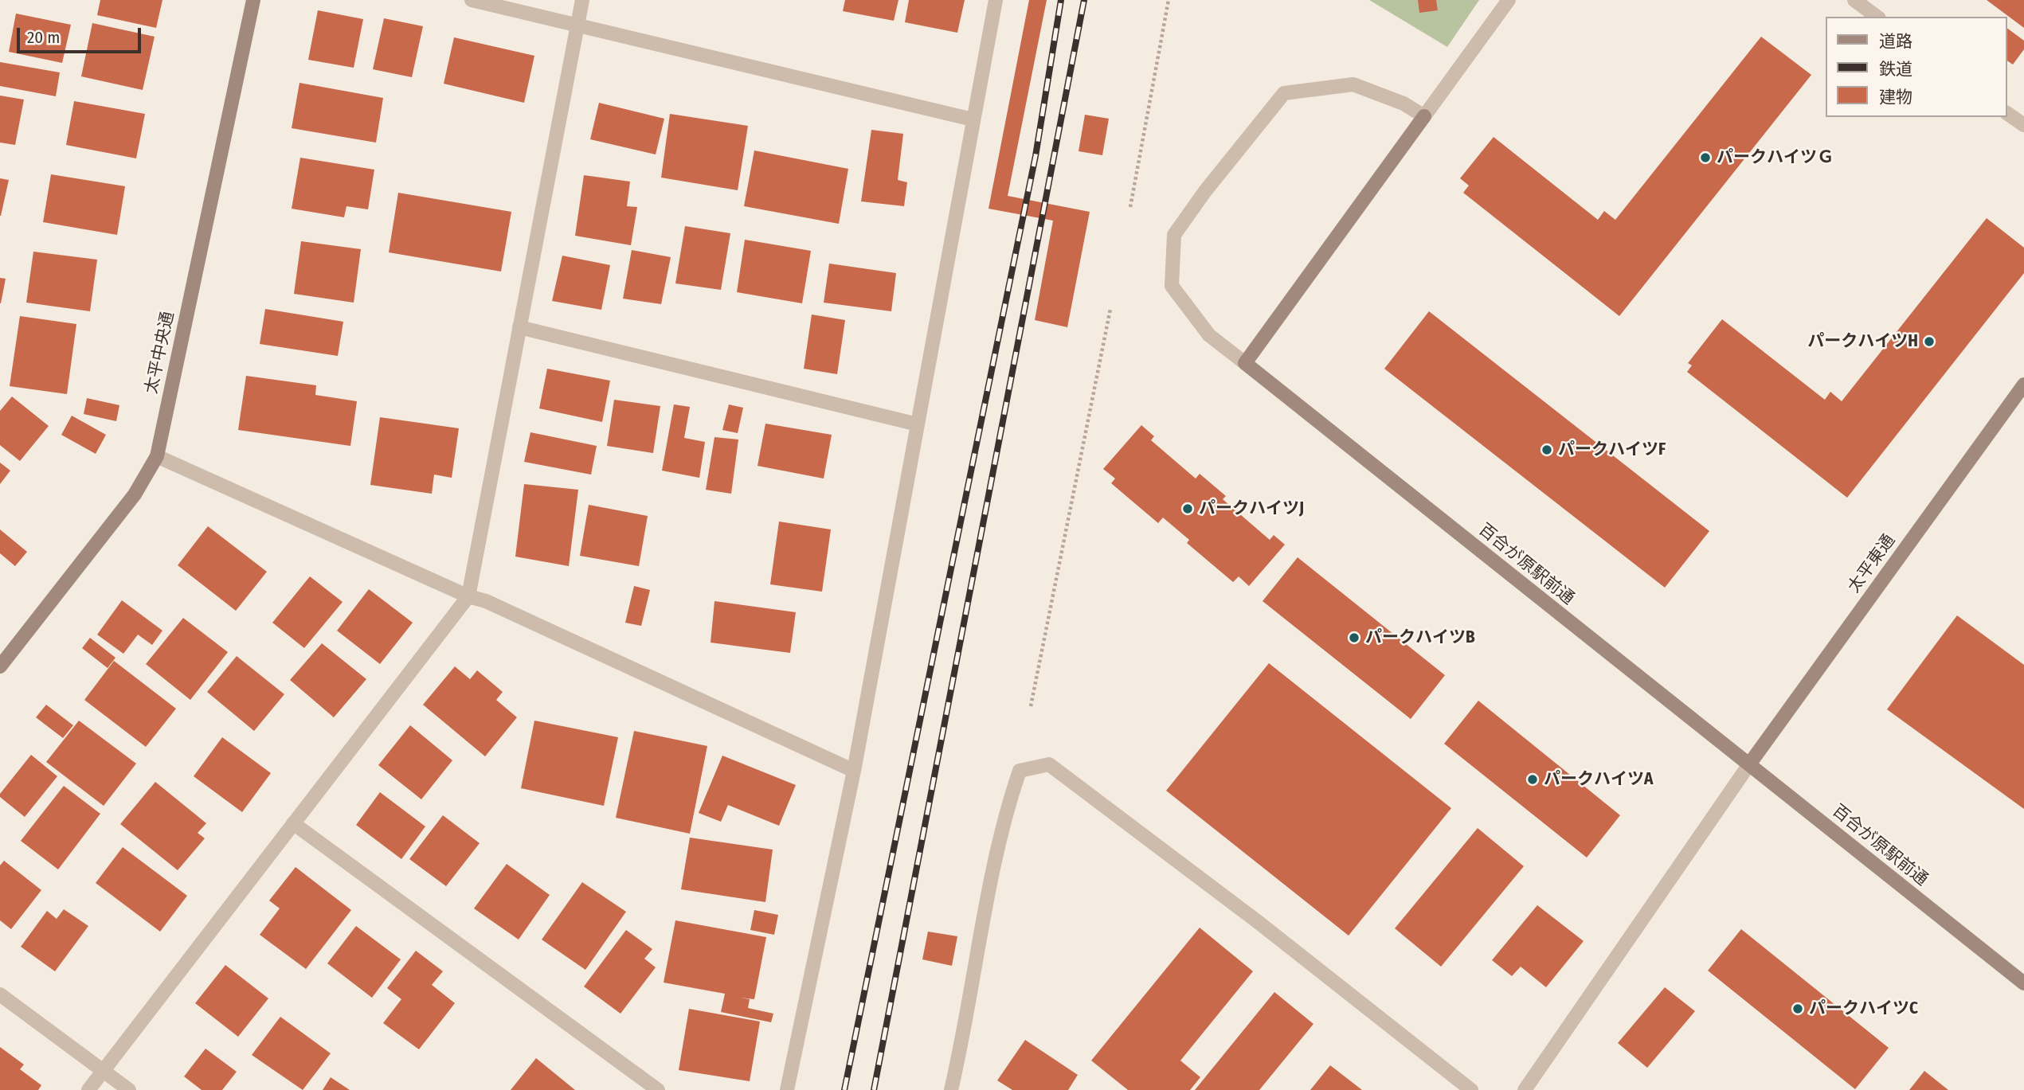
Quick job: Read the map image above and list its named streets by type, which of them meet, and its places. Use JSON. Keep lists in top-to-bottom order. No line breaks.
{"streets":{"street":["太平中央通","太平東通","百合が原駅前通"]},"crossings":[["太平東通","百合が原駅前通"]],"places":["パークハイツＧ","パークハイツH","パークハイツF","パークハイツJ","パークハイツB","パークハイツA","パークハイツC"],"legend":["道路","鉄道","建物"],"scale_bar":"20 m"}
